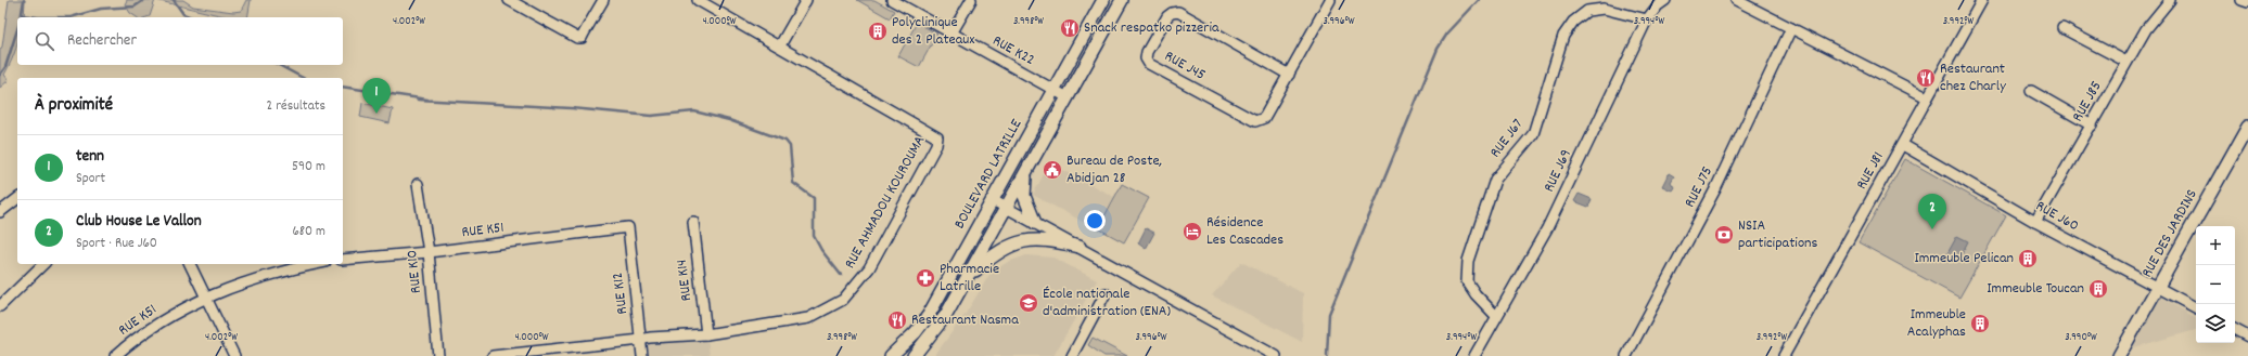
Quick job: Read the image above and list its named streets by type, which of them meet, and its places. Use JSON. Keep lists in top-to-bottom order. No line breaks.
{"streets":{"main road":["BOULEVARD LATRILLE","RUE DES JARDINS"],"street":["RUE K22","RUE J45","RUE J85","RUE J67","RUE J69","RUE J81","RUE J75","RUE AHMADOU KOUROUMA","RUE J60","RUE K51","RUE K10","RUE K14","RUE K12"]},"crossings":[["RUE K22","BOULEVARD LATRILLE"],["RUE J85","RUE J60"],["RUE J67","RUE J69"],["RUE J81","RUE J60"],["RUE AHMADOU KOUROUMA","RUE K14"],["RUE AHMADOU KOUROUMA","RUE K12"],["RUE J60","RUE DES JARDINS"],["RUE K51","RUE K10"],["RUE K51","RUE K12"]],"places":{"restaurant":["Snack respatko pizzeria","Restaurant chez Charly","Restaurant Nasma"],"building":["Polyclinique des 2 Plateaux","Immeuble Pelican","Immeuble Toucan","Immeuble Acalyphas"],"public building":["Bureau de Poste, Abidjan 28"],"hotel":["Résidence Les Cascades"],"bank":["NSIA participations"],"pharmacy":["Pharmacie Latrille"],"school or university":["École nationale d'administration (ENA)"]},"page":{"search":"Rechercher","pins":["1","2"],"heading":["À proximité","2 résultats"],"list":[{"mark":"1","name":"tenn","note":"Sport","value":"590 m"},{"mark":"2","name":"Club House Le Vallon","note":"Sport · Rue J60","value":"680 m"}],"map_buttons":["+","−"]},"coordinates":["4.002°W","4.000°W","3.998°W","3.996°W","3.994°W","3.992°W","3.990°W"]}
